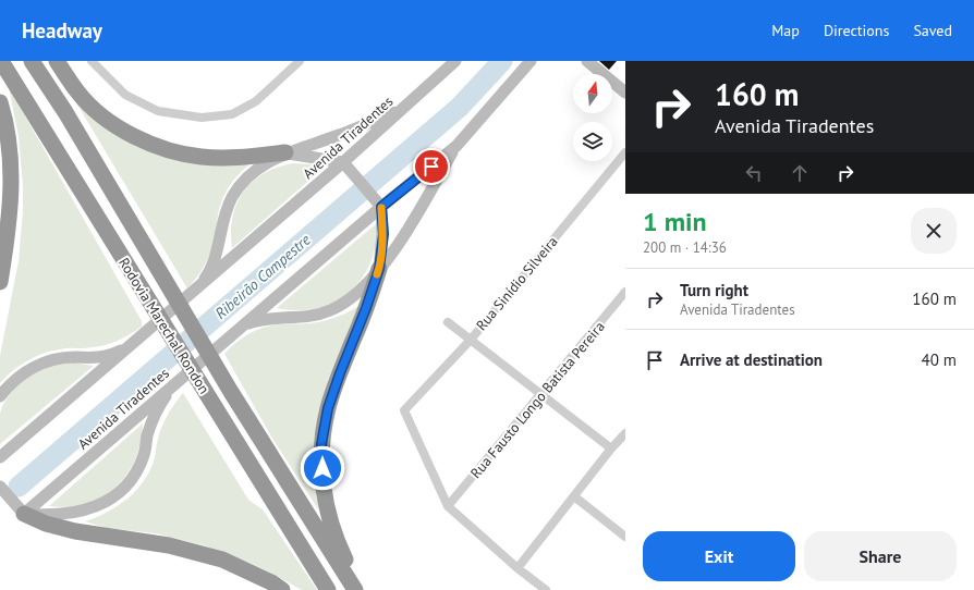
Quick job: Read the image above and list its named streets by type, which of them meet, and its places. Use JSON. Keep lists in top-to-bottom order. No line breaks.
{"streets":{"highway":["Rodovia Marechal Rondon"],"main road":["Avenida Tiradentes"],"street":["Rua Sinídio Silveira","Rua Fausto Longo Batista Pereira"]},"crossings":[["Rua Sinídio Silveira","Rua Fausto Longo Batista Pereira"]],"water":["Ribeirão Campestre"],"north":"top","page":{"header":"Headway","nav":["Map","Directions","Saved"],"turn":["160 m","Avenida Tiradentes"],"heading":["1 min","200 m · 14:36"],"list":[{"name":"Turn right","note":"Avenida Tiradentes","value":"160 m"},{"name":"Arrive at destination","value":"40 m"}],"buttons":["Exit","Share"]}}
